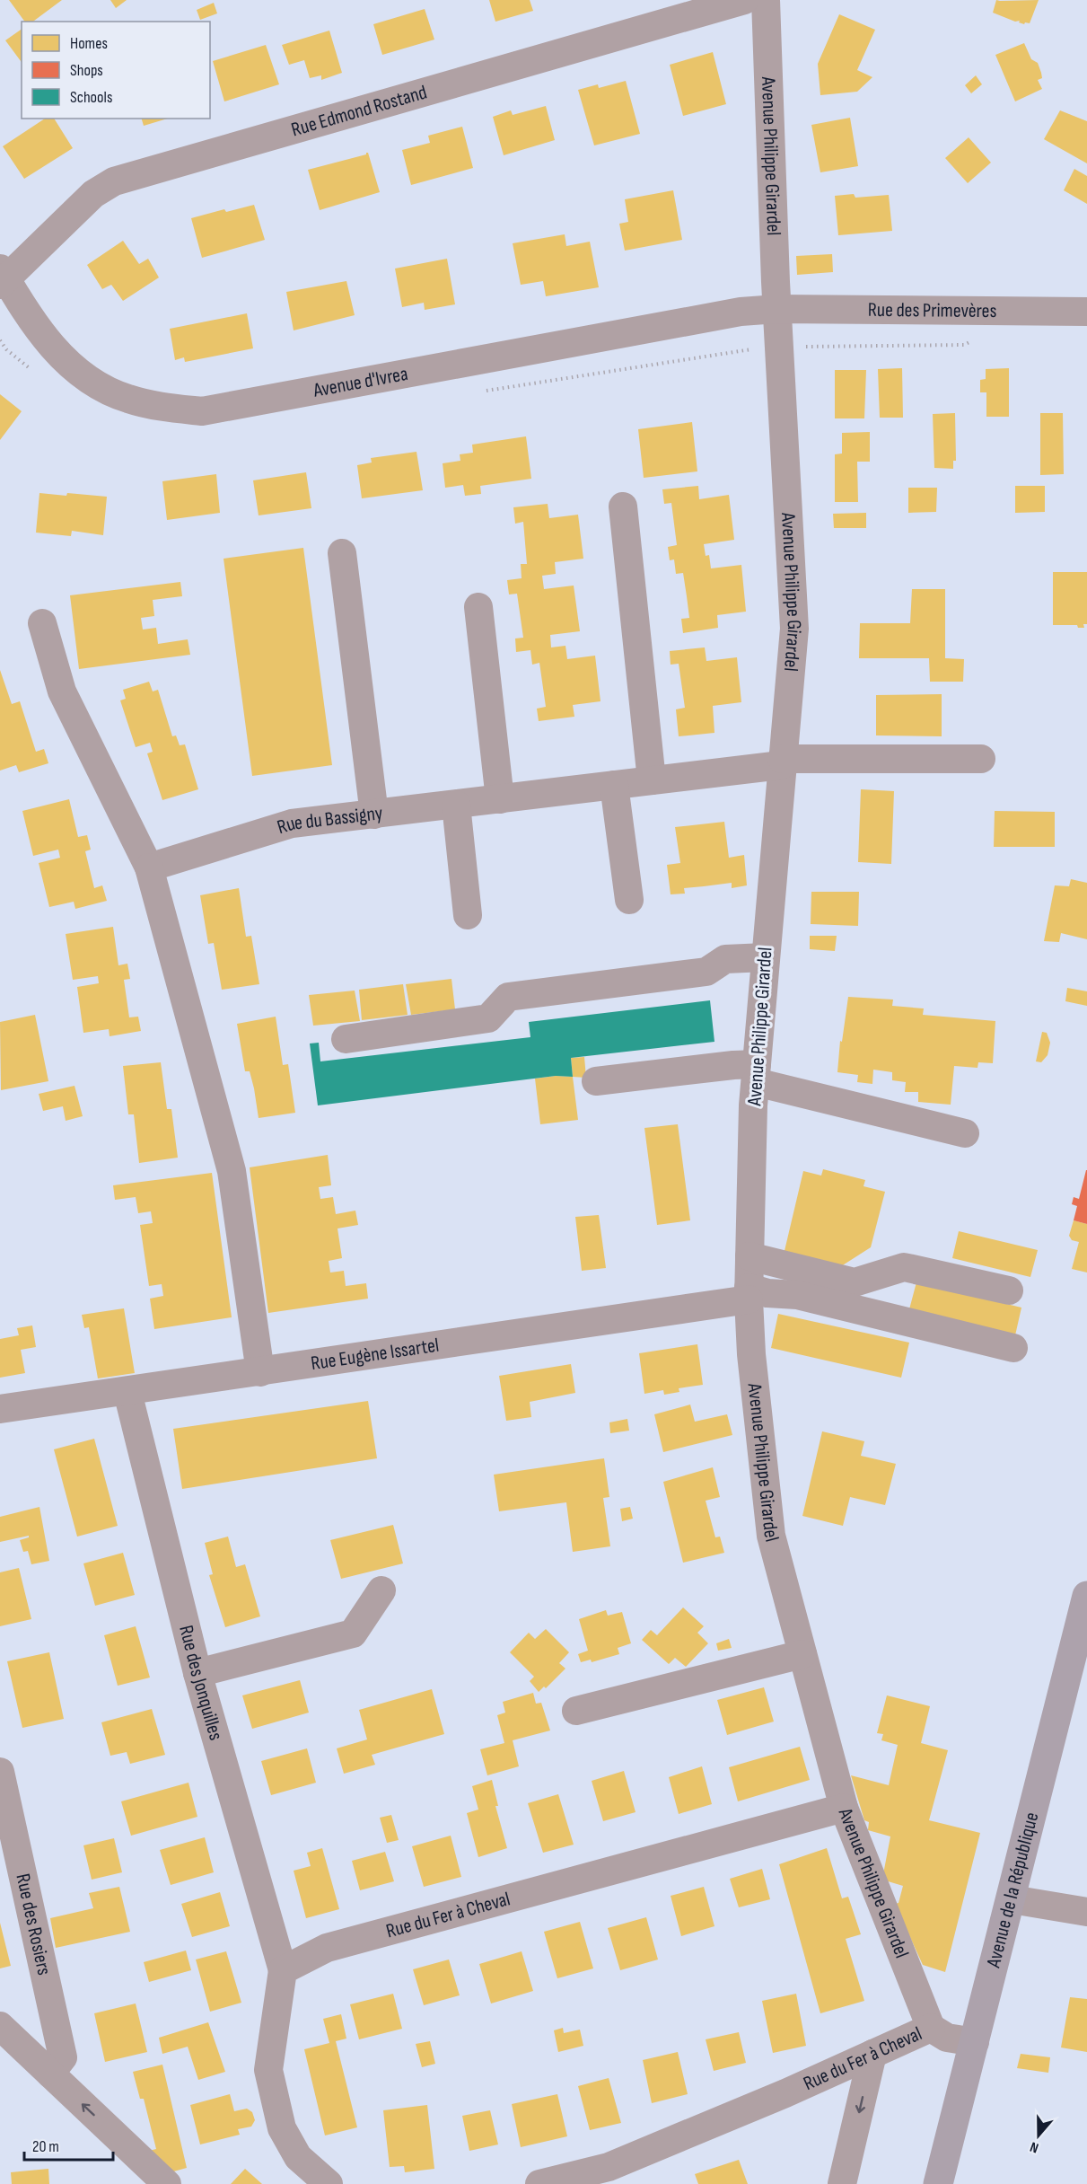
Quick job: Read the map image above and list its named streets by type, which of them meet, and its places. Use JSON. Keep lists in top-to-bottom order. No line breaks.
{"streets":{"main road":["Avenue de la République"],"street":["Rue Edmond Rostand","Avenue Philippe Girardel","Rue des Primevères","Avenue d'Ivrea","Rue du Bassigny","Rue Eugène Issartel","Rue des Jonquilles","Rue du Fer à Cheval","Rue des Rosiers"]},"crossings":[["Rue Edmond Rostand","Avenue d'Ivrea"],["Avenue Philippe Girardel","Rue des Primevères"],["Avenue Philippe Girardel","Avenue d'Ivrea"],["Avenue Philippe Girardel","Rue du Bassigny"],["Avenue Philippe Girardel","Rue Eugène Issartel"],["Avenue Philippe Girardel","Rue du Fer à Cheval"],["Rue des Primevères","Avenue d'Ivrea"],["Rue Eugène Issartel","Rue des Jonquilles"],["Rue des Jonquilles","Rue du Fer à Cheval"],["Avenue de la République","Rue du Fer à Cheval"]],"legend":["Homes","Shops","Schools"],"scale_bar":"20 m","north":"bottom"}
